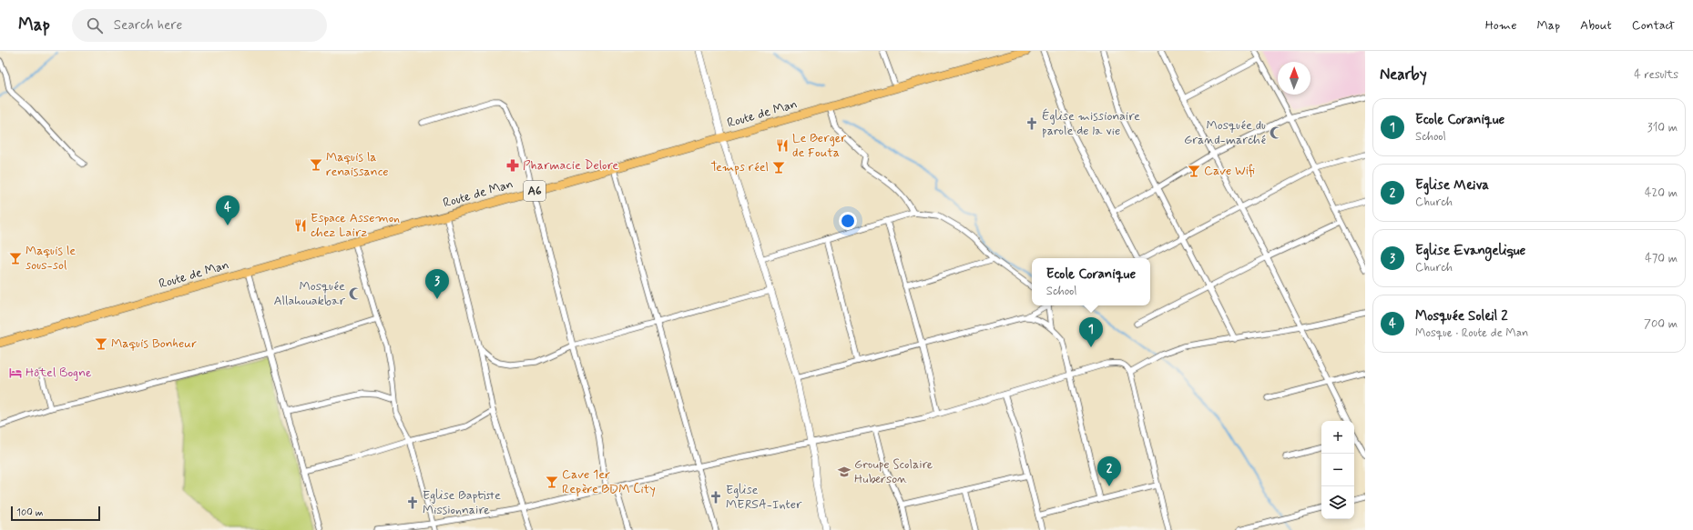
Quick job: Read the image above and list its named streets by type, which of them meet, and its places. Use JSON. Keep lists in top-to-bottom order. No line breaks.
{"streets":{"highway":["Route de Man","A6"]},"places":{"church":["Église missionaire parole de la vie","Eglise MERSA-Inter","Eglise Baptiste Missionnaire"],"mosque":["Mosquée du Grand-marché","Mosquée Allahouakbar"],"restaurant":["Le Berger de Fouta","Espace Assemon chez Lairz"],"bar":["Maquis la renaissance","Temps réel","Cave Wifi","Maquis le sous-sol","Maquis Bonheur","Cave 1er Repère BDM City"],"pharmacy":["Pharmacie Delore"],"hotel":["Hôtel Bogne"],"school or university":["Groupe Scolaire Huberson"]},"scale_bar":"100 m","north":"top","page":{"header":"Map","search":"Search here","nav":["Home","Map","About","Contact"],"heading":["Nearby","4 results"],"list":[{"mark":"1","name":"Ecole Coranique","note":"School","value":"310 m"},{"mark":"2","name":"Eglise Meiva","note":"Church","value":"420 m"},{"mark":"3","name":"Eglise Evangelique","note":"Church","value":"470 m"},{"mark":"4","name":"Mosquée Soleil 2","note":"Mosque · Route de Man","value":"700 m"}],"pins":["4","3","1","2"],"popup":["Ecole Coranique","School"],"map_buttons":["+","−"],"scale":"100 m"}}
